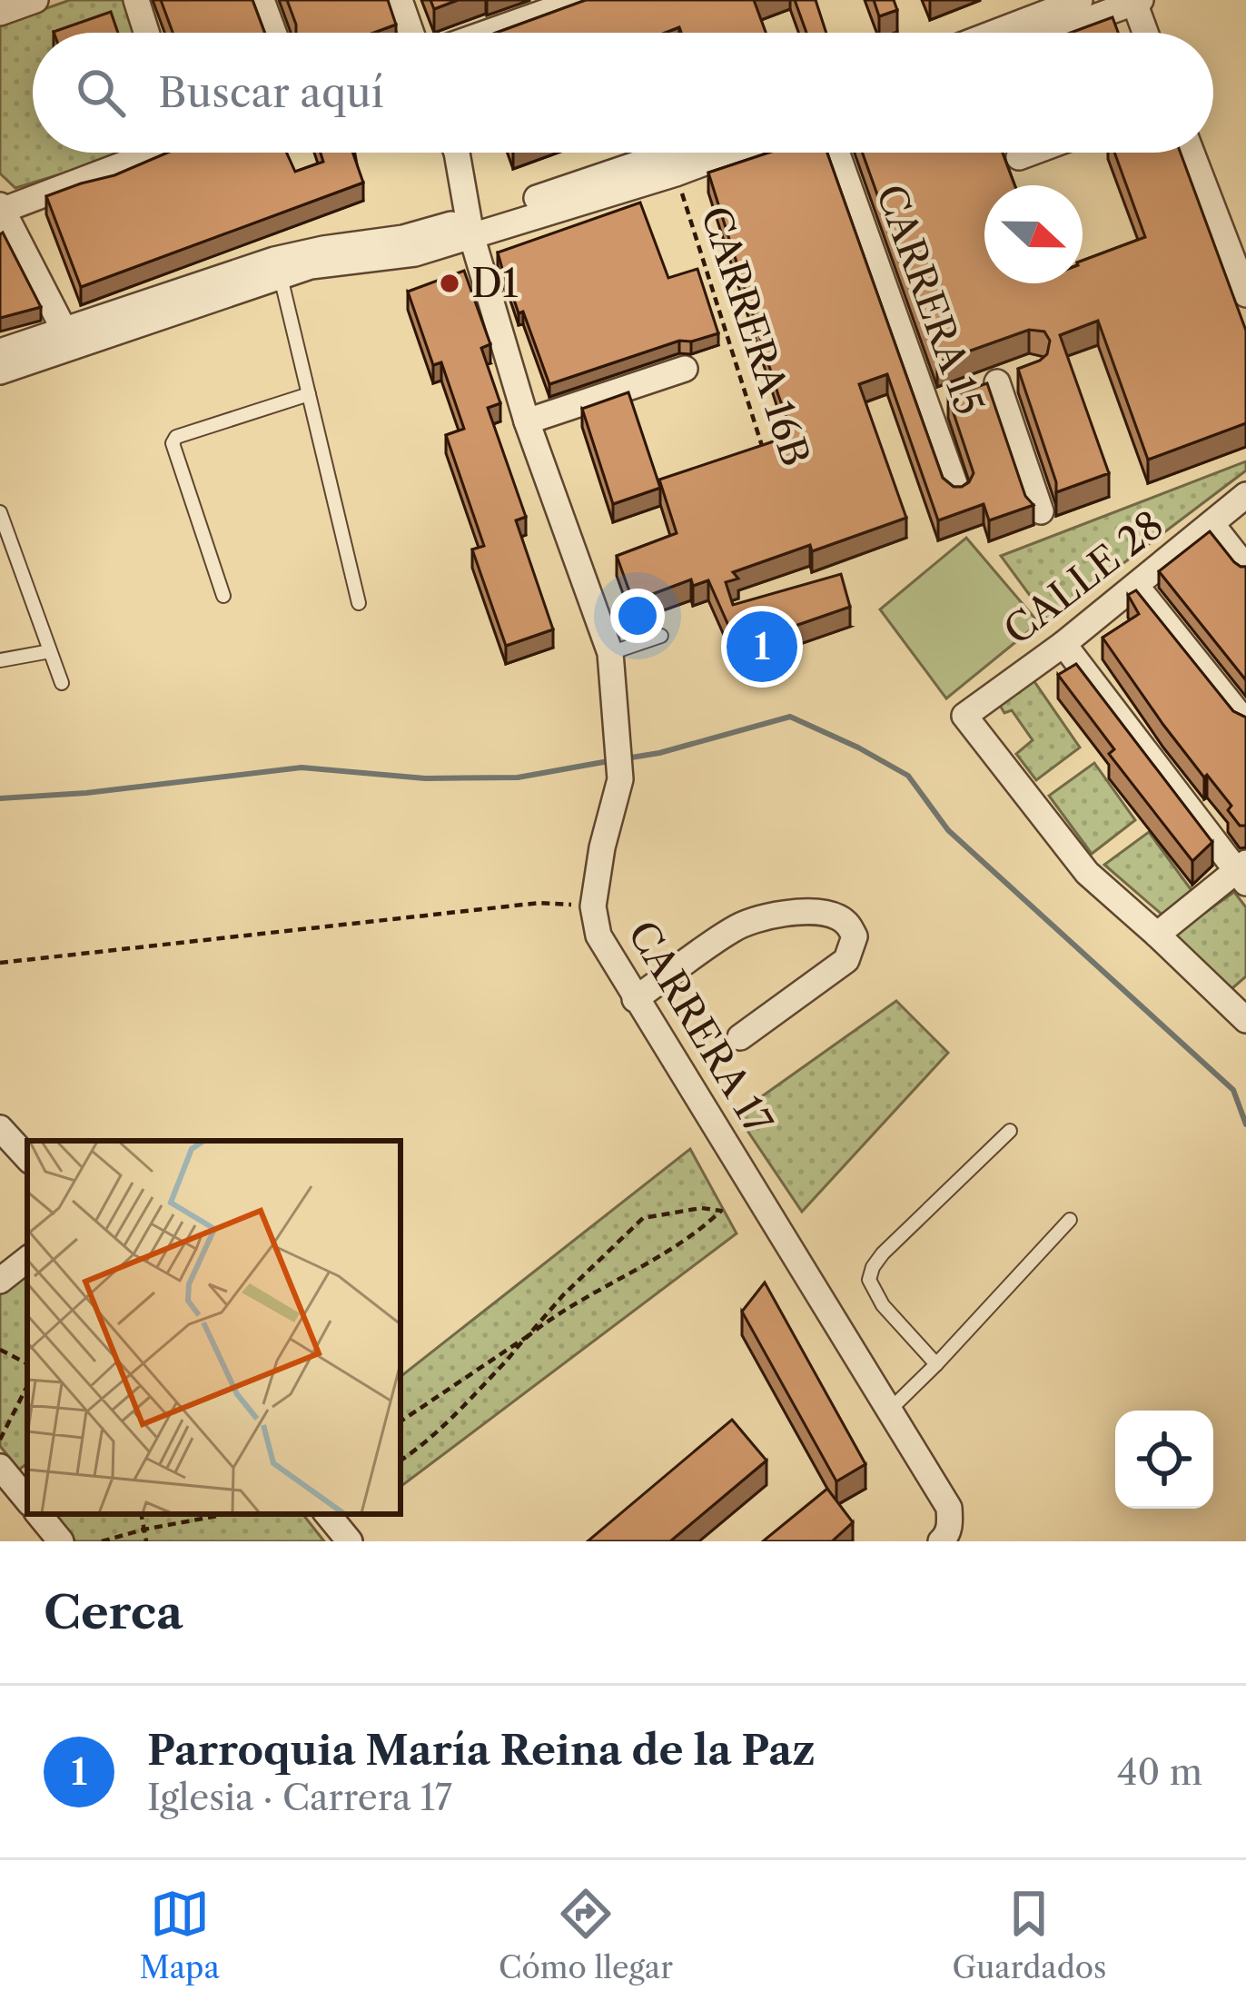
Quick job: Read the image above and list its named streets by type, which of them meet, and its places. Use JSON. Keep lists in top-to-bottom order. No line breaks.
{"streets":{"street":["CARRERA 15","CALLE 28","CARRERA 17"],"path":["CARRERA 16B"]},"places":["D1"],"north":"right","page":{"search":"Buscar aquí","pins":"1","heading":"Cerca","list":[{"mark":"1","name":"Parroquia María Reina de la Paz","note":"Iglesia · Carrera 17","value":"40 m"}],"nav":["Mapa","Cómo llegar","Guardados"]}}
